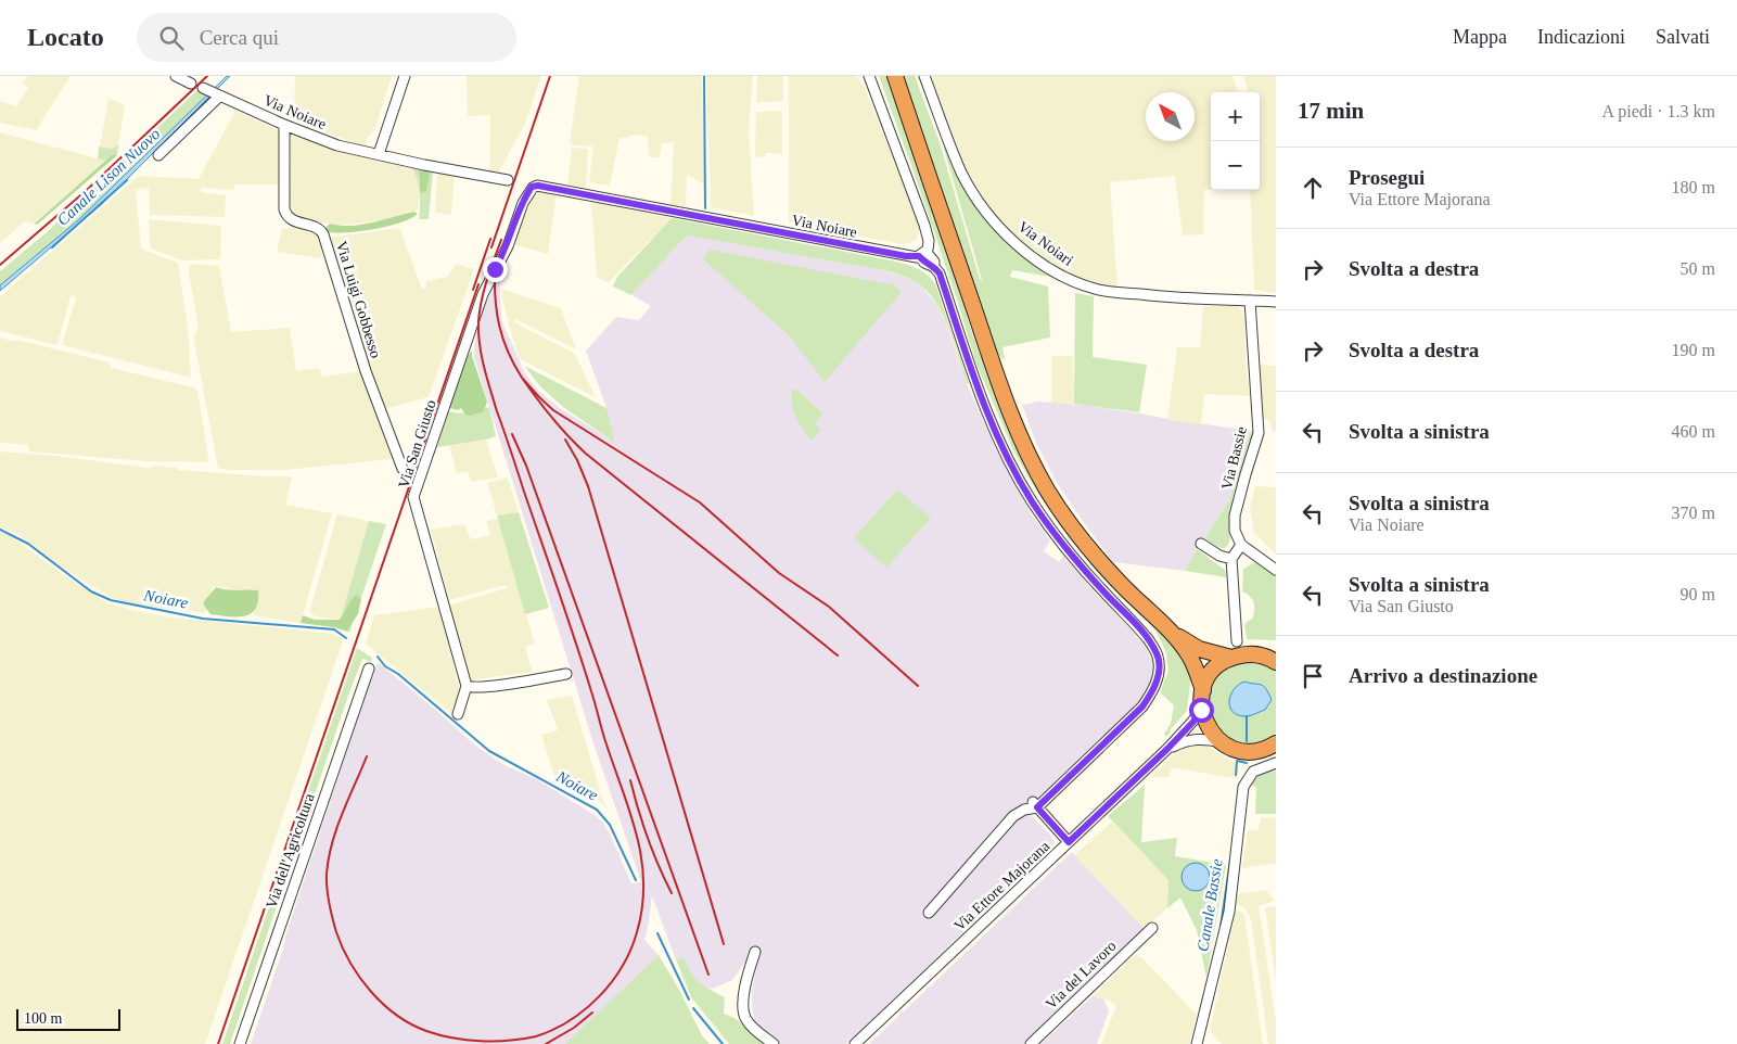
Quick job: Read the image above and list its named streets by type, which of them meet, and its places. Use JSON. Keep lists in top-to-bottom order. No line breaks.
{"streets":{"street":["Via Noiare","Via Noiari","Via Luigi Gobbesso","Via San Giusto","Via Bassie","Via dell'Agricoltura","Via Ettore Majorana","Via del Lavoro"]},"crossings":[["Via Noiare","Via Luigi Gobbesso"],["Via Noiare","Via San Giusto"],["Via Noiari","Via Bassie"]],"water":["Canale Lison Nuovo","Noiare","Canale Bassie"],"scale_bar":"100 m","north":"top left","page":{"header":"Locato","search":"Cerca qui","nav":["Mappa","Indicazioni","Salvati"],"heading":["17 min","A piedi · 1.3 km"],"map_buttons":["+","−"],"list":[["Prosegui","Via Ettore Majorana","180 m"],["Svolta a destra","50 m"],["Svolta a destra","190 m"],["Svolta a sinistra","460 m"],["Svolta a sinistra","Via Noiare","370 m"],["Svolta a sinistra","Via San Giusto","90 m"],"Arrivo a destinazione"],"scale":"100 m"}}
